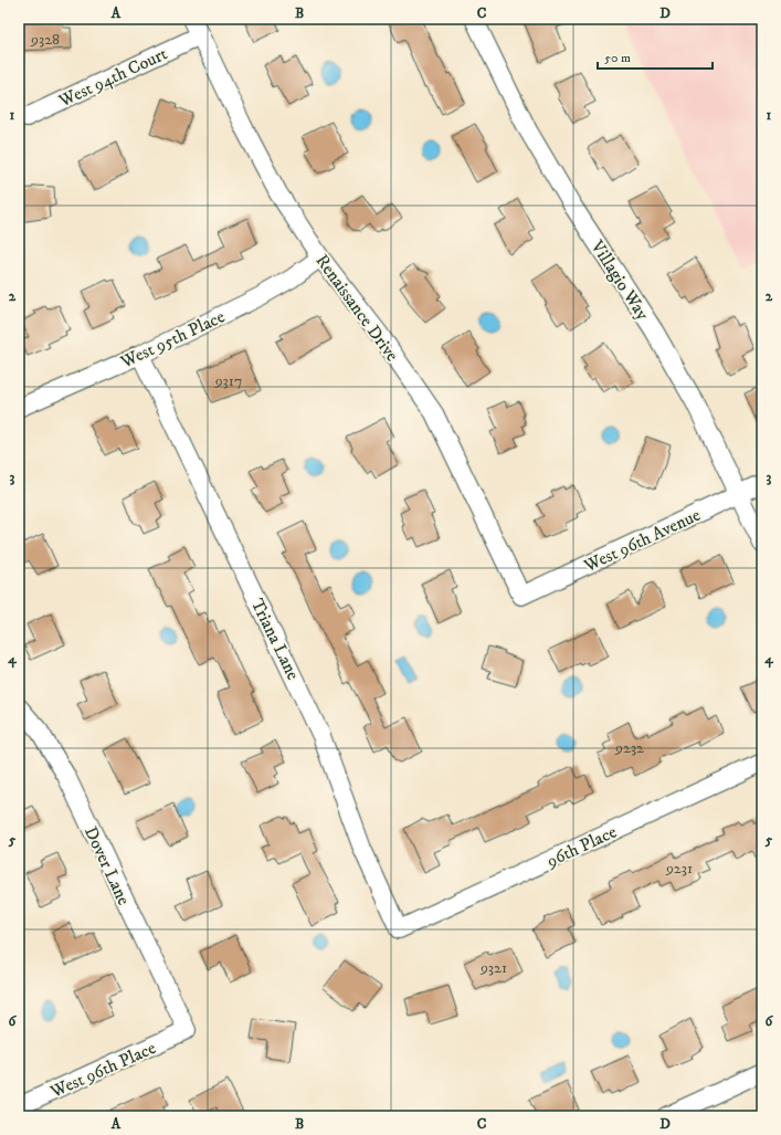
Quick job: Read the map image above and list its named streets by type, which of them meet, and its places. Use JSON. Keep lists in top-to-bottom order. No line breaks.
{"streets":{"street":["West 94th Court","Villagio Way","Renaissance Drive","West 95th Place","West 96th Avenue","Triana Lane","96th Place","Dover Lane","West 96th Place"]},"crossings":[["West 94th Court","Renaissance Drive"],["Villagio Way","West 96th Avenue"],["Renaissance Drive","West 95th Place"],["Renaissance Drive","West 96th Avenue"],["West 95th Place","Triana Lane"],["Triana Lane","96th Place"],["Dover Lane","West 96th Place"]],"house_numbers":["9328","9317","9232","9231","9321"],"scale_bar":"50 m","grid":{"columns":["A","B","C","D"],"rows":["1","2","3","4","5","6"]}}
